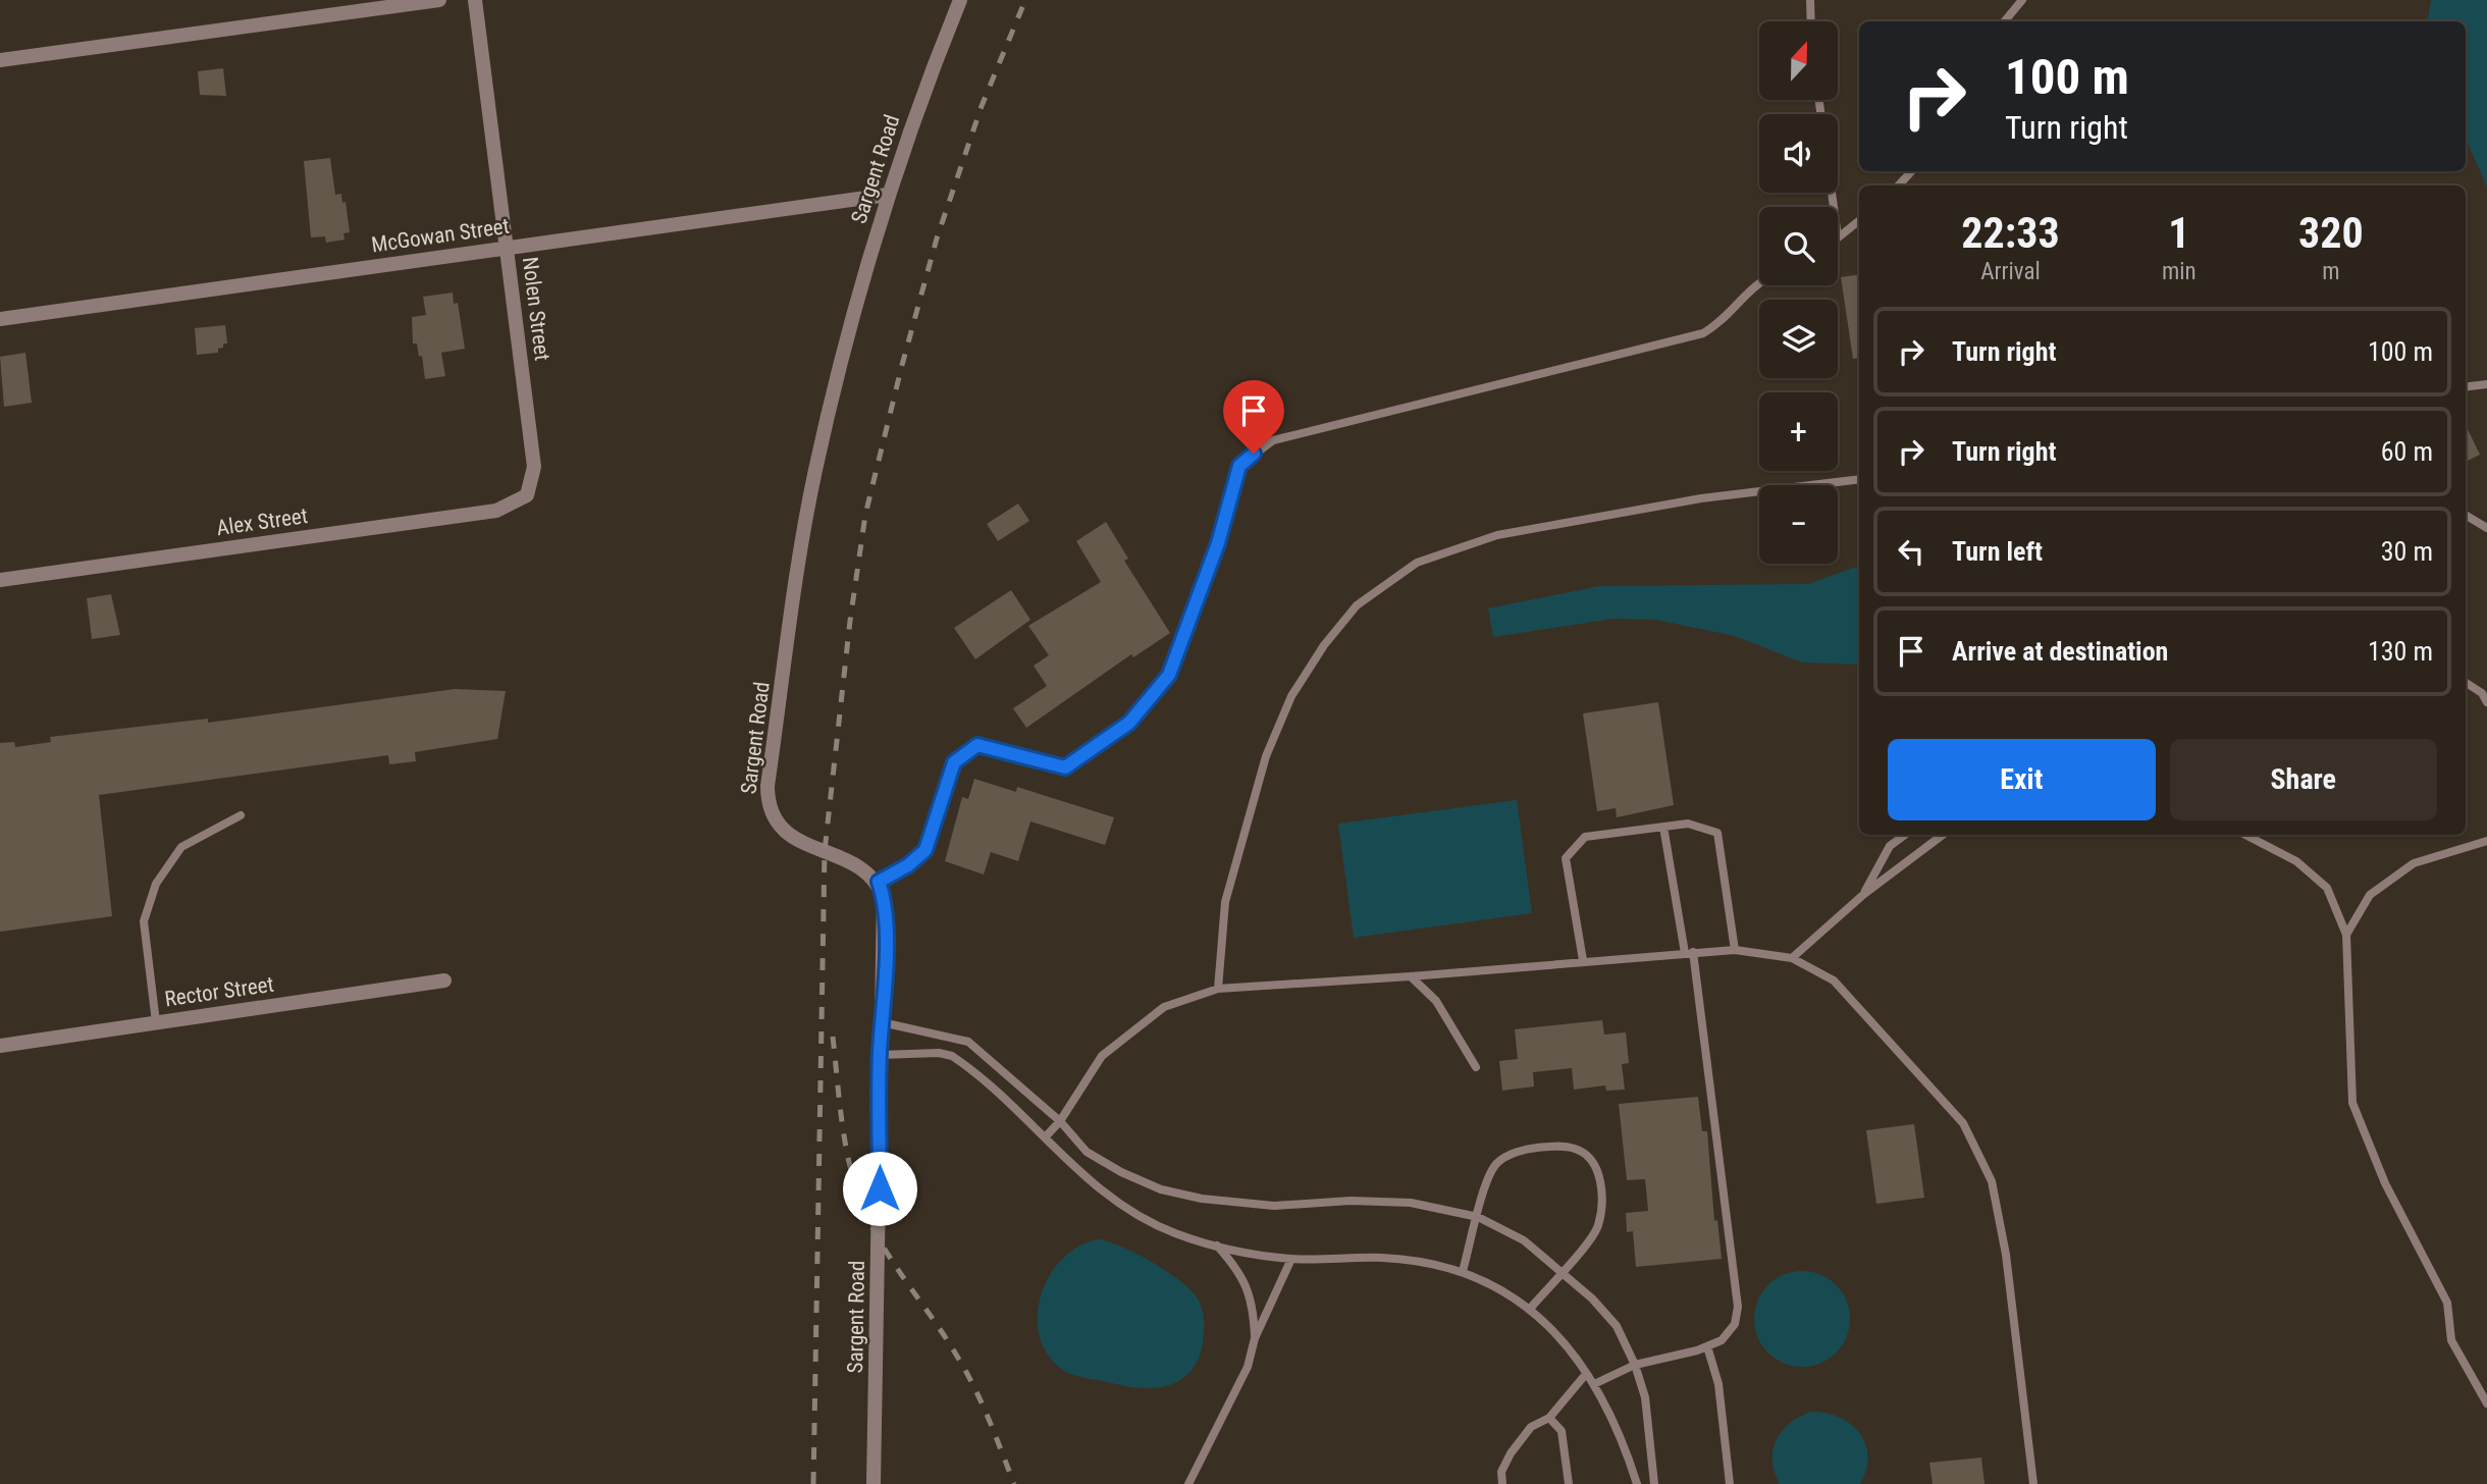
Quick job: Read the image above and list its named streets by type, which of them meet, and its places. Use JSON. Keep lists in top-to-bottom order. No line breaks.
{"streets":{"street":["Sargent Road","McGowan Street","Nolen Street","Alex Street","Rector Street"]},"crossings":[["Sargent Road","McGowan Street"],["McGowan Street","Nolen Street"],["Nolen Street","Alex Street"]],"north":"top","page":{"map_buttons":["+","−"],"turn":["100 m","Turn right"],"eta":["22:33","Arrival","1","min","320","m"],"list":[{"name":"Turn right","value":"100 m"},{"name":"Turn right","value":"60 m"},{"name":"Turn left","value":"30 m"},{"name":"Arrive at destination","value":"130 m"}],"buttons":["Exit","Share"]}}
